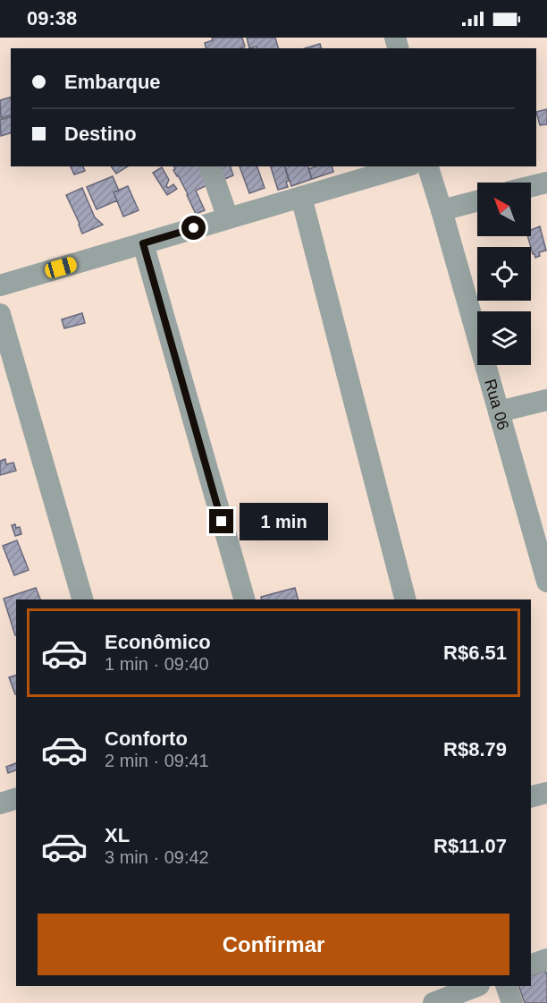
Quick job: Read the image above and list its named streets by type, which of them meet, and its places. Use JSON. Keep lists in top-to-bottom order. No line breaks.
{"streets":{"street":["Rua 06"]},"north":"top left","page":{"status":"09:38","banner":["Embarque","Destino"],"bubble":"1 min","list":[{"name":"Econômico","note":"1 min · 09:40","value":"R$6.51"},{"name":"Conforto","note":"2 min · 09:41","value":"R$8.79"},{"name":"XL","note":"3 min · 09:42","value":"R$11.07"}],"buttons":"Confirmar"}}
